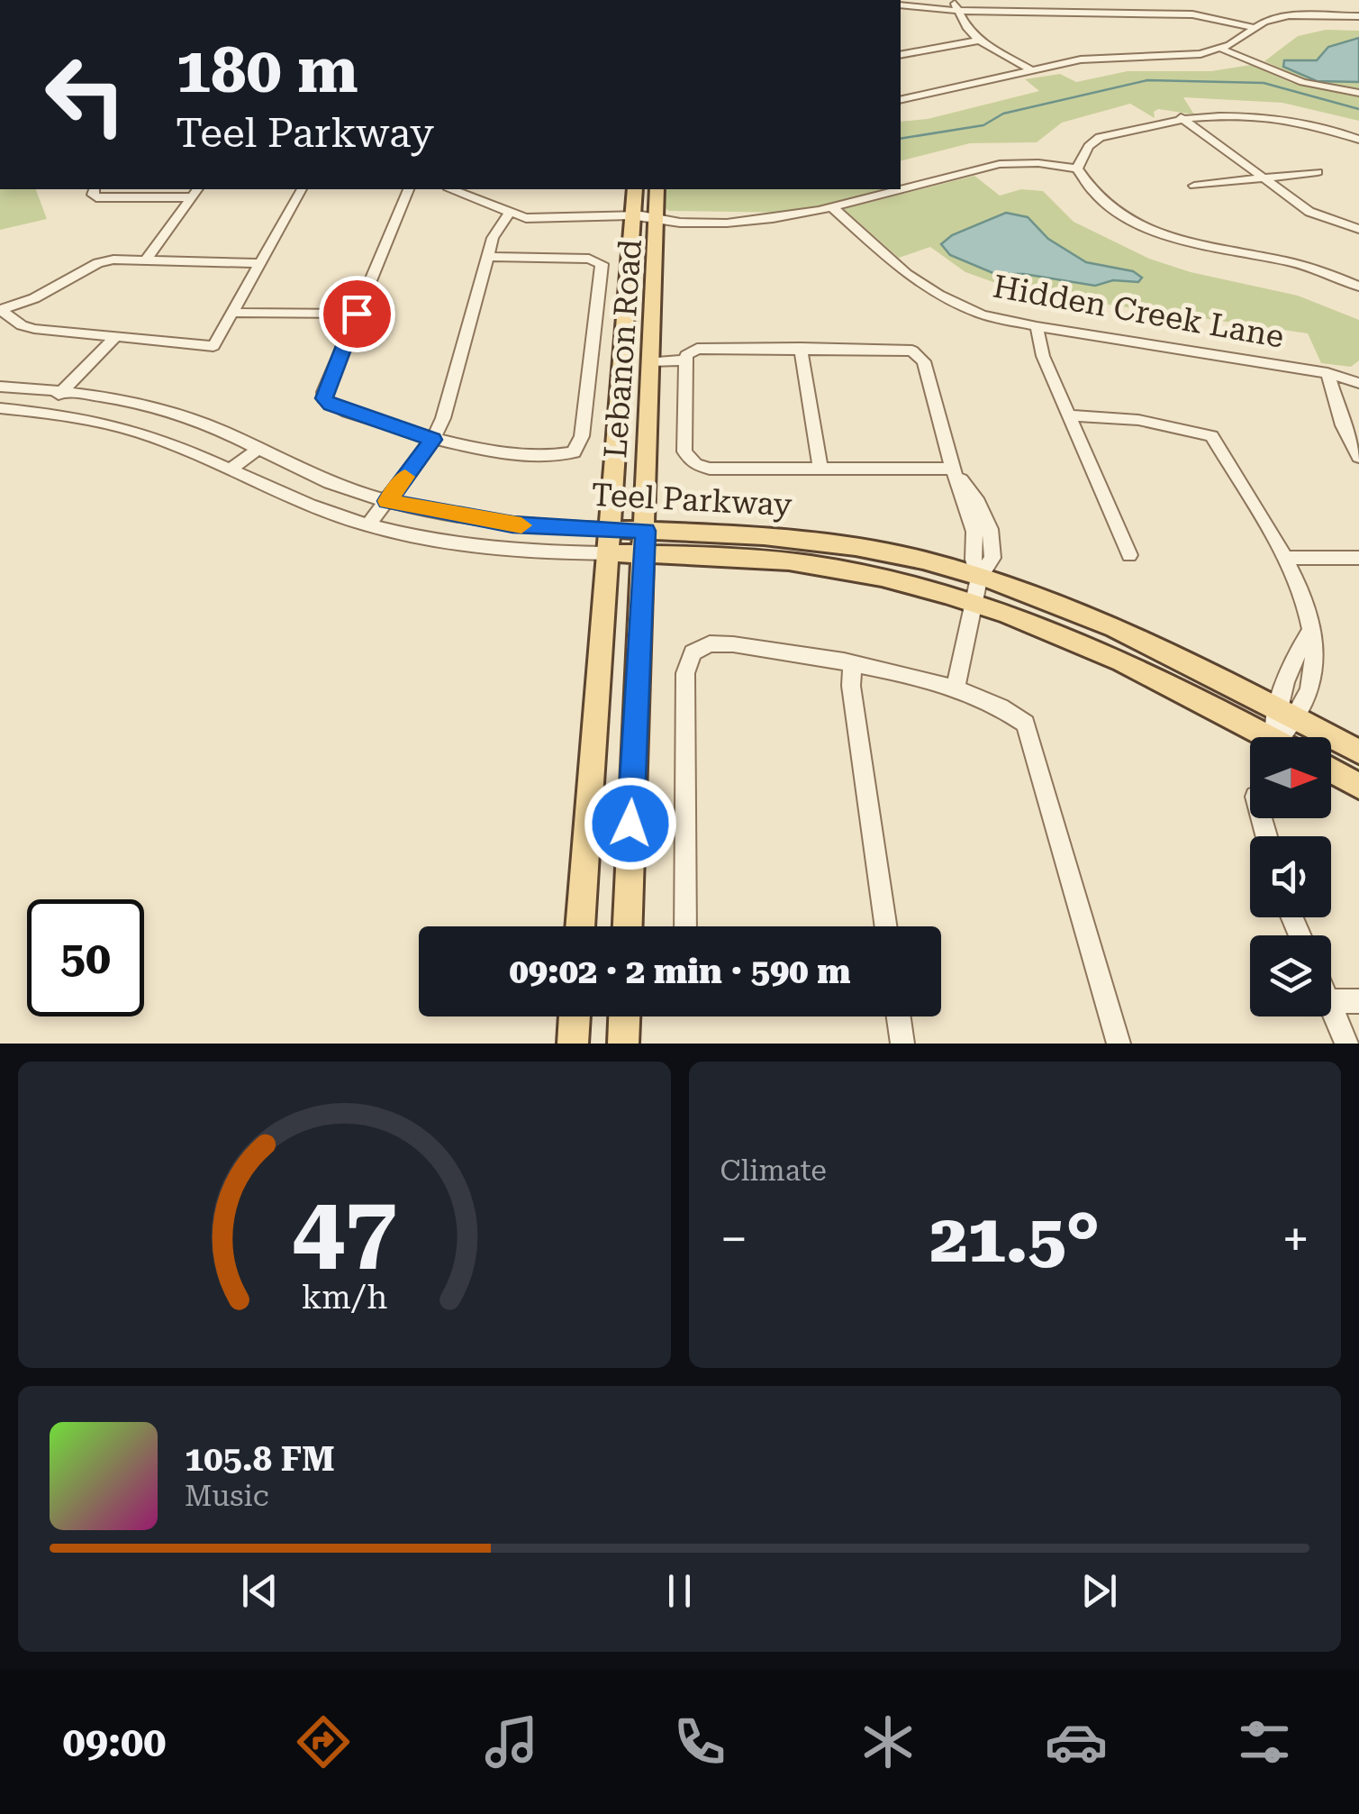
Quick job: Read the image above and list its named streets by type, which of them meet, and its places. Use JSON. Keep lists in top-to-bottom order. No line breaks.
{"streets":{"main road":["Lebanon Road","Teel Parkway"],"street":["Hidden Creek Lane"]},"crossings":[["Lebanon Road","Teel Parkway"]],"north":"right","page":{"turn":["180 m","Teel Parkway"],"limit":"50","trip":"09:02 · 2 min · 590 m","tile":"Climate","heat":["−","21.5°","+"],"song":["105.8 FM","Music"],"tabs":"09:00","gauge":["47","km/h"]}}
